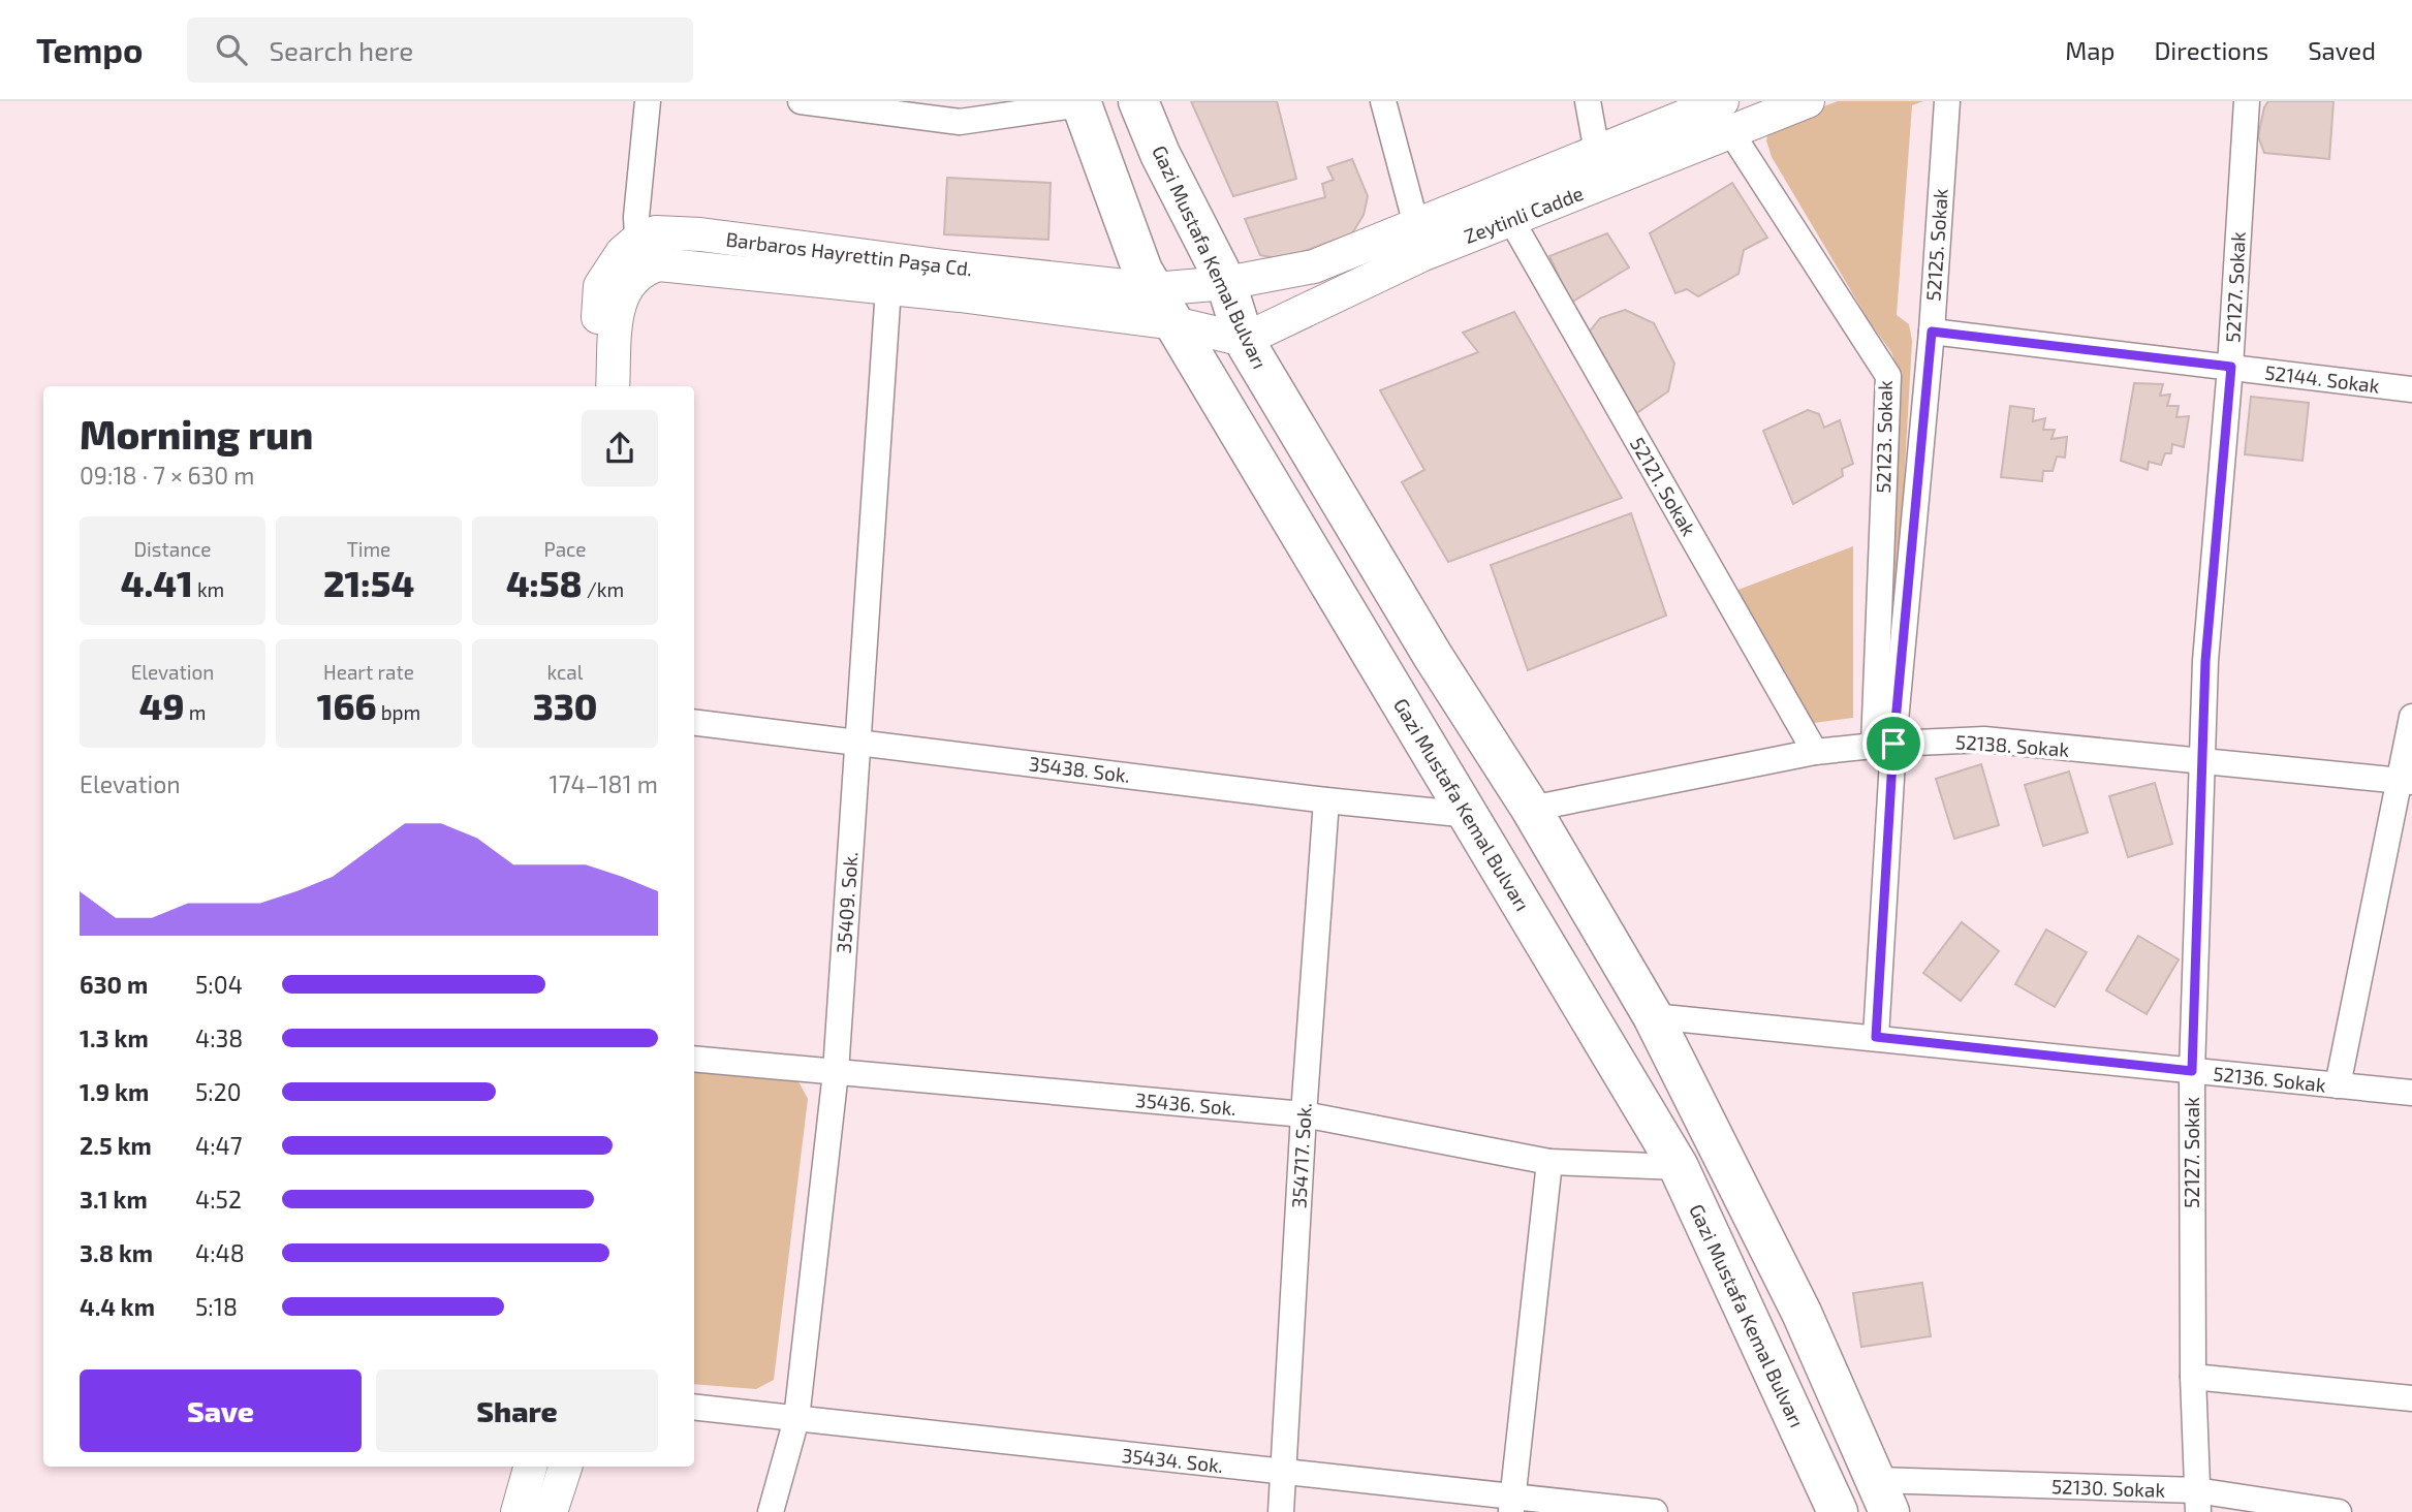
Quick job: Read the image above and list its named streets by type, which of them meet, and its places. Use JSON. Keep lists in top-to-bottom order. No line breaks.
{"streets":{"highway":["Gazi Mustafa Kemal Bulvarı"],"street":["Zeytinli Cadde","52125. Sokak","Barbaros Hayrettin Paşa Cd.","52127. Sokak","52144. Sokak","52123. Sokak","52121. Sokak","52138. Sokak","35438. Sok.","35409. Sok.","52136. Sokak","35436. Sok.","354717. Sok.","35434. Sok.","52130. Sokak"]},"crossings":[["Zeytinli Cadde","Barbaros Hayrettin Paşa Cd."],["Zeytinli Cadde","Gazi Mustafa Kemal Bulvarı"],["Zeytinli Cadde","52123. Sokak"],["Zeytinli Cadde","52121. Sokak"],["52125. Sokak","52144. Sokak"],["52125. Sokak","52123. Sokak"],["52125. Sokak","52138. Sokak"],["52125. Sokak","52136. Sokak"],["Barbaros Hayrettin Paşa Cd.","Gazi Mustafa Kemal Bulvarı"],["Gazi Mustafa Kemal Bulvarı","52138. Sokak"],["Gazi Mustafa Kemal Bulvarı","35438. Sok."],["Gazi Mustafa Kemal Bulvarı","52136. Sokak"],["Gazi Mustafa Kemal Bulvarı","35436. Sok."],["Gazi Mustafa Kemal Bulvarı","52130. Sokak"],["52127. Sokak","52144. Sokak"],["52127. Sokak","52138. Sokak"],["52127. Sokak","52136. Sokak"],["52127. Sokak","52130. Sokak"],["52123. Sokak","52138. Sokak"],["52121. Sokak","52138. Sokak"],["35438. Sok.","35409. Sok."],["35438. Sok.","354717. Sok."],["35409. Sok.","35436. Sok."],["35409. Sok.","35434. Sok."],["35436. Sok.","354717. Sok."],["354717. Sok.","35434. Sok."]],"page":{"header":"Tempo","search":"Search here","nav":["Map","Directions","Saved"],"heading":["Morning run","09:18 · 7 × 630 m"],"stats":[["Distance","4.41 km"],["Time","21:54"],["Pace","4:58 /km"],["Elevation","49 m"],["Heart rate","166 bpm"],["kcal","330"]],"chart":["Elevation","174–181 m"],"list":[{"name":"630 m","note":"5:04"},{"name":"1.3 km","note":"4:38"},{"name":"1.9 km","note":"5:20"},{"name":"2.5 km","note":"4:47"},{"name":"3.1 km","note":"4:52"},{"name":"3.8 km","note":"4:48"},{"name":"4.4 km","note":"5:18"}],"buttons":["Save","Share"]}}
